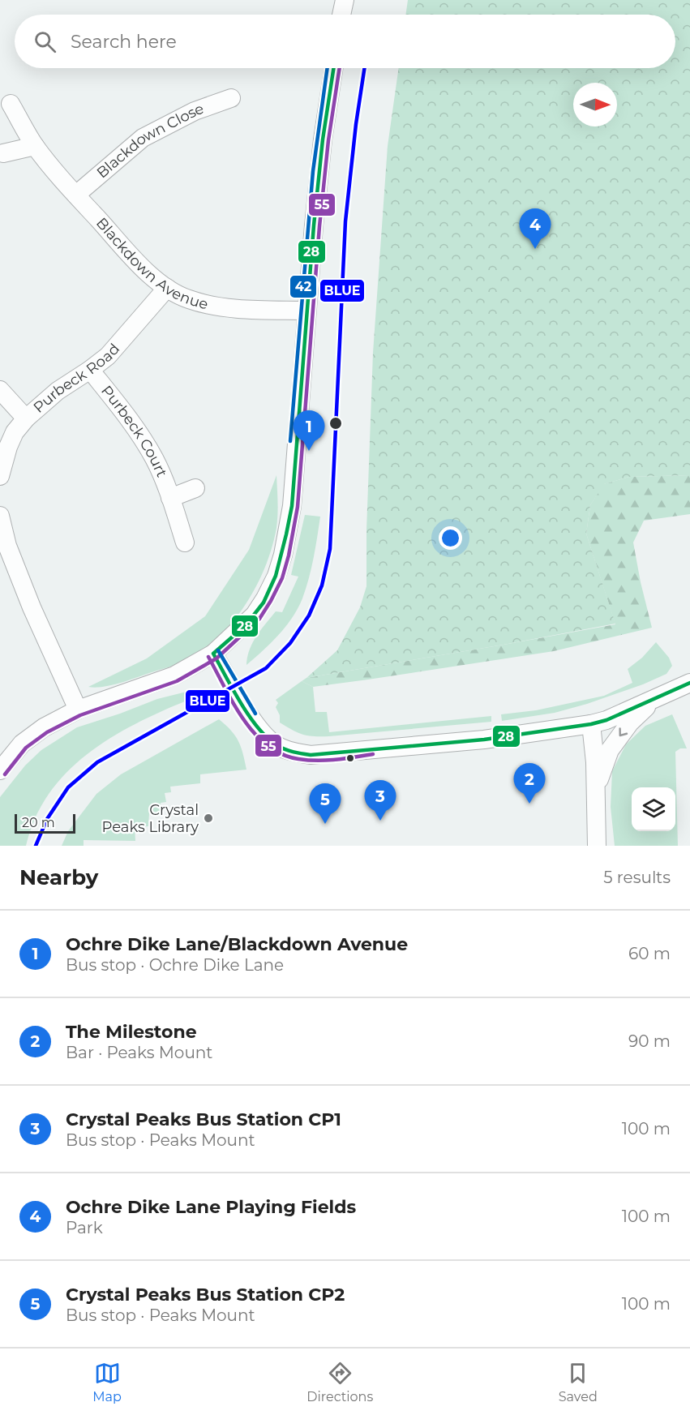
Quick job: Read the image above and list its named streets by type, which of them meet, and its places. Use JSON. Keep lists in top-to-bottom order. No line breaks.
{"streets":{"street":["Blackdown Close","Blackdown Avenue","Purbeck Road","Purbeck Court"]},"crossings":[["Blackdown Close","Blackdown Avenue"],["Blackdown Avenue","Purbeck Road"],["Purbeck Road","Purbeck Court"]],"places":["Crystal Peaks Library"],"lines":["transit line BLUE","transit line 28","transit line 55","transit line 42"],"scale_bar":"20 m","north":"right","page":{"search":"Search here","pins":["4","1","2","3","5"],"scale":"20 m","heading":["Nearby","5 results"],"list":[{"mark":"1","name":"Ochre Dike Lane/Blackdown Avenue","note":"Bus stop · Ochre Dike Lane","value":"60 m"},{"mark":"2","name":"The Milestone","note":"Bar · Peaks Mount","value":"90 m"},{"mark":"3","name":"Crystal Peaks Bus Station CP1","note":"Bus stop · Peaks Mount","value":"100 m"},{"mark":"4","name":"Ochre Dike Lane Playing Fields","note":"Park","value":"100 m"},{"mark":"5","name":"Crystal Peaks Bus Station CP2","note":"Bus stop · Peaks Mount","value":"100 m"}],"nav":["Map","Directions","Saved"]}}
